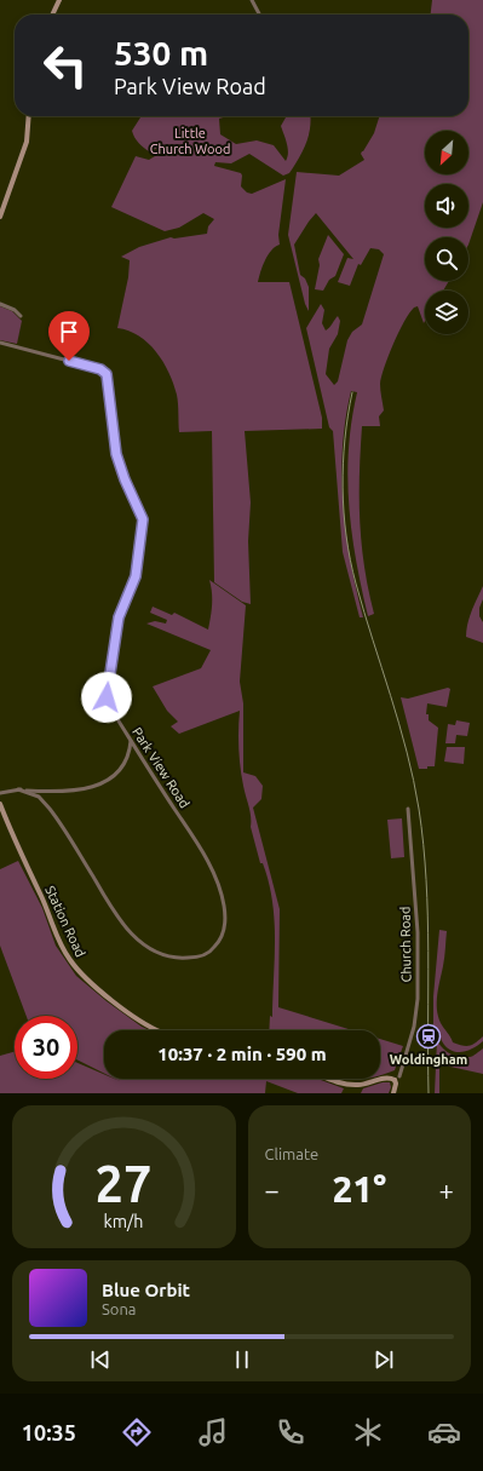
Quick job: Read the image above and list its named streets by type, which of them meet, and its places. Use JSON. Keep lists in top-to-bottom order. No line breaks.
{"streets":{"street":["Park View Road","Station Road","Church Road"]},"parks":["Little Church Wood"],"places":{"station":["Woldingham"]},"north":"bottom left","page":{"turn":["530 m","Park View Road"],"limit":"30","trip":"10:37 · 2 min · 590 m","tile":"Climate","heat":["−","21°","+"],"song":["Blue Orbit","Sona"],"tabs":"10:35","gauge":["27","km/h"]}}
